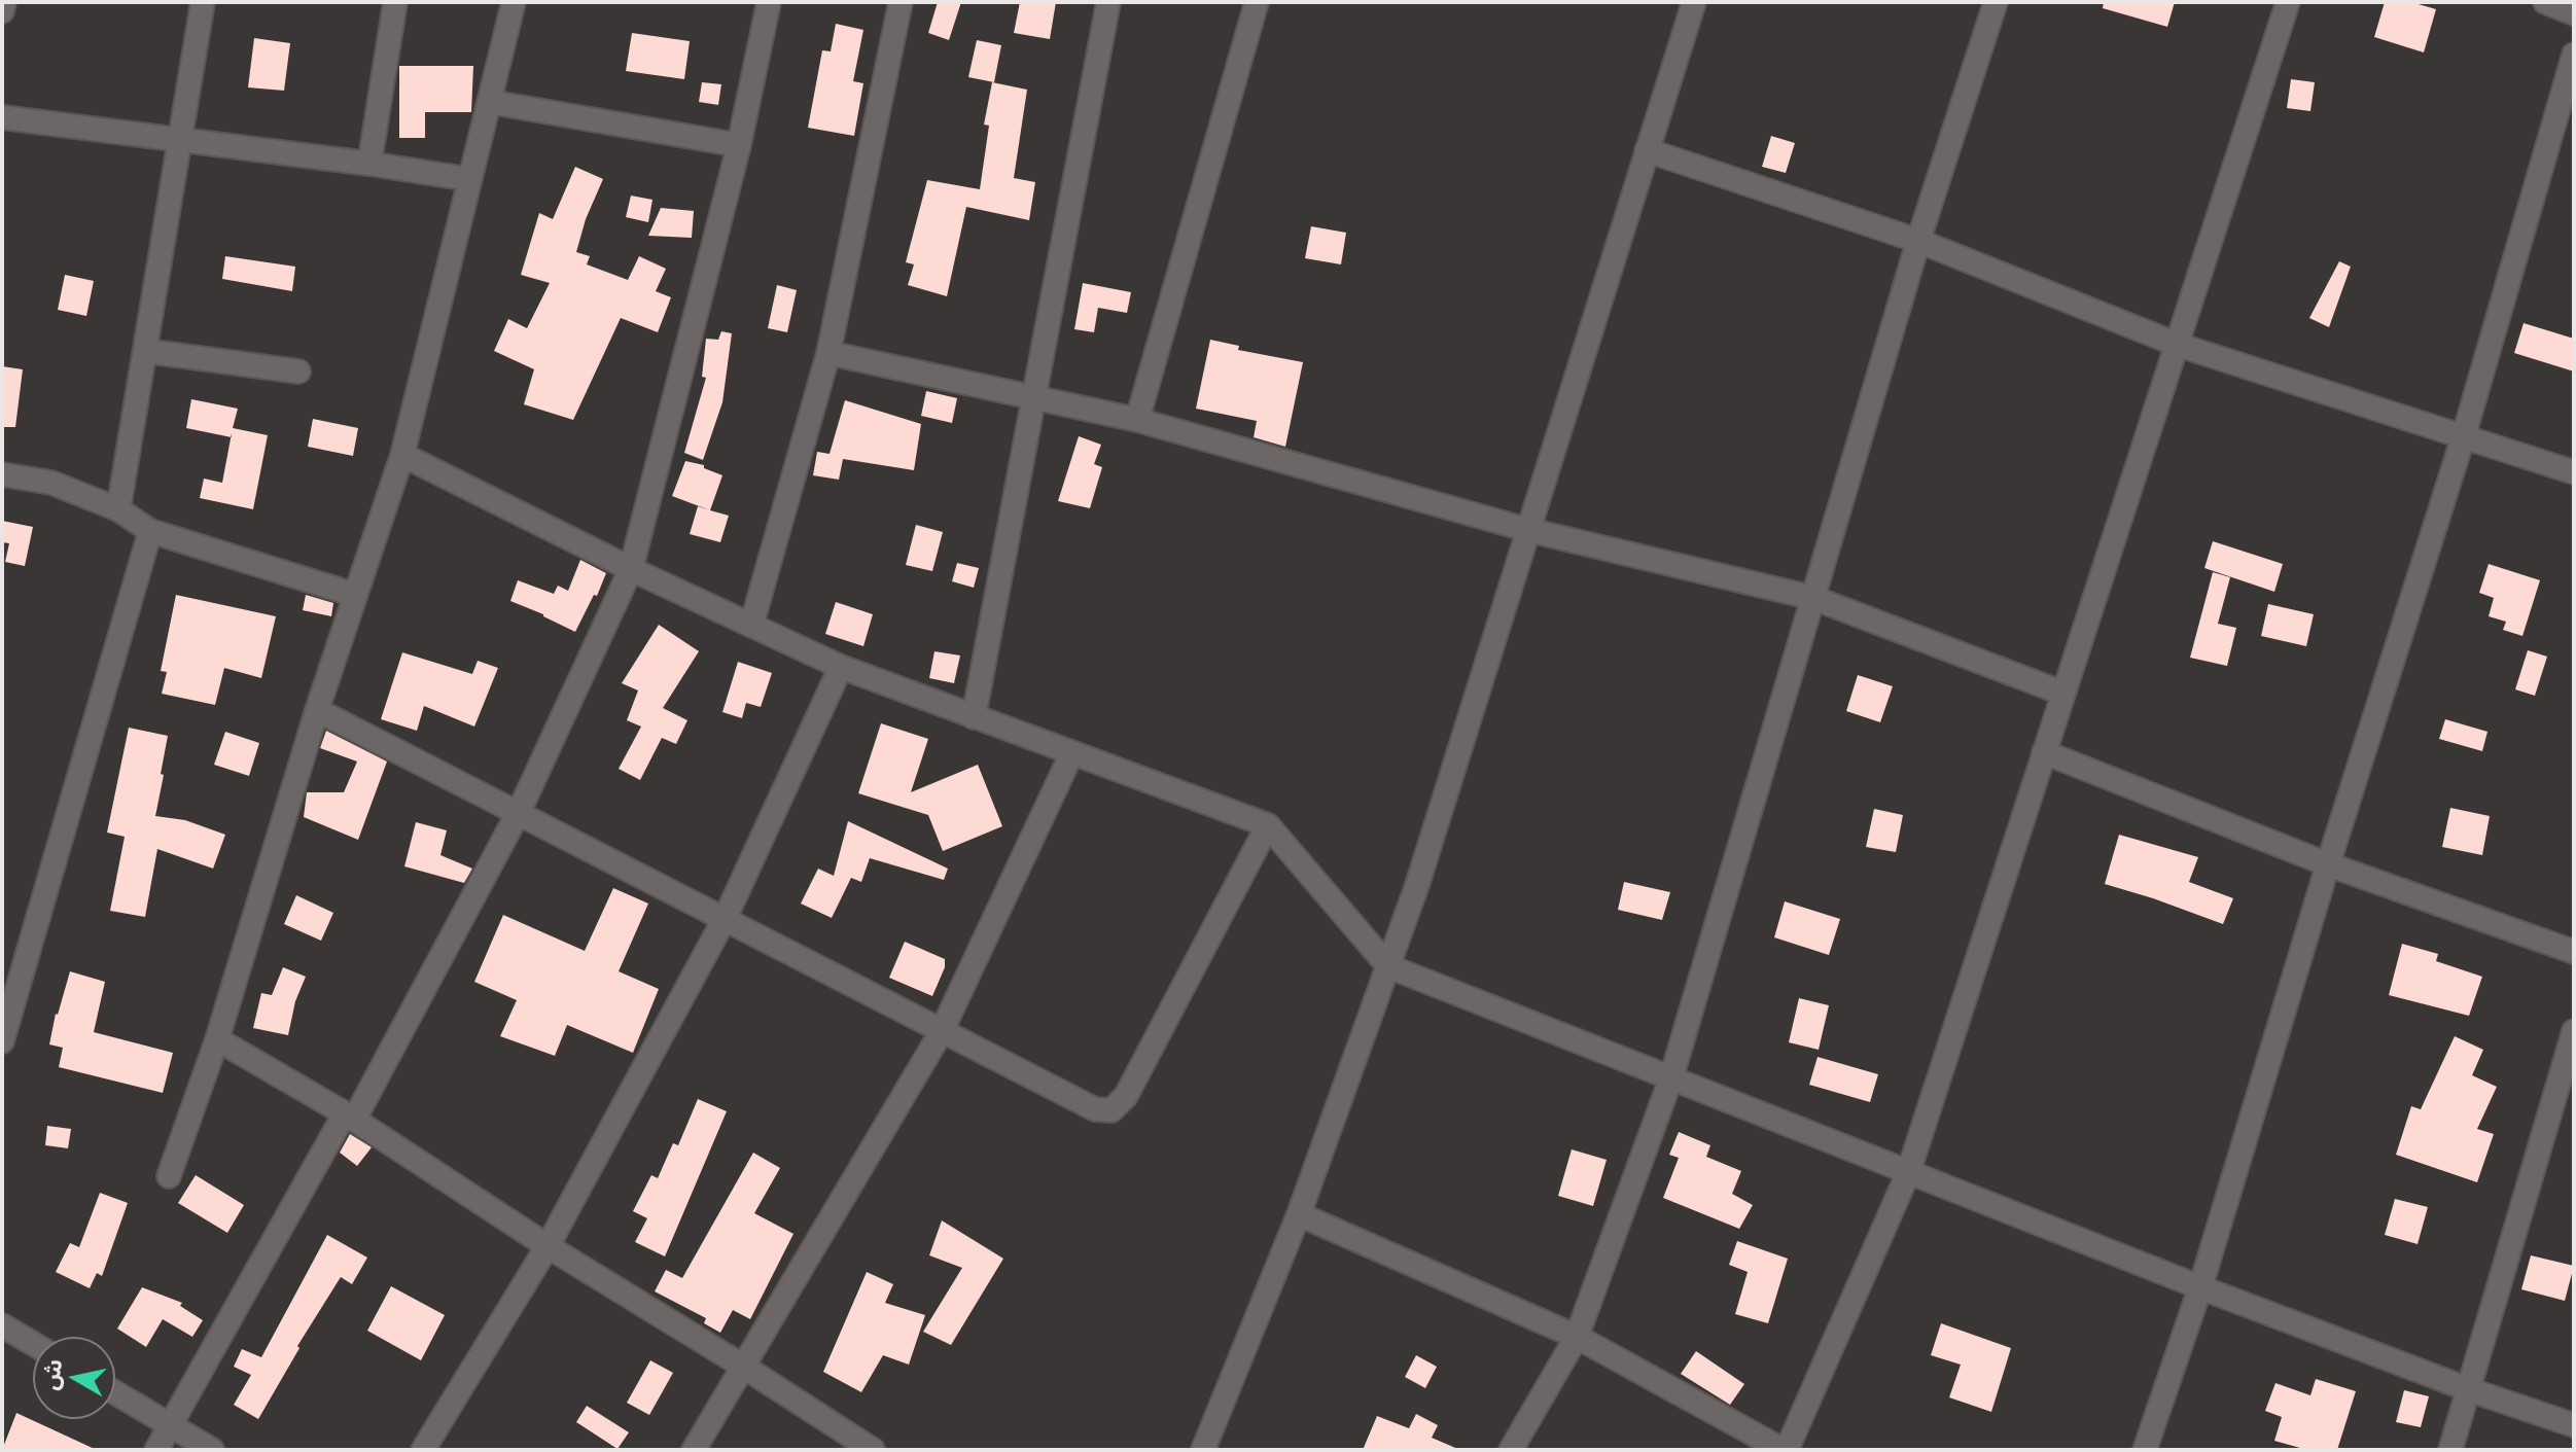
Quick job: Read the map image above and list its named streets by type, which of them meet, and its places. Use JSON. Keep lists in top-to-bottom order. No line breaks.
{"north":"left"}
